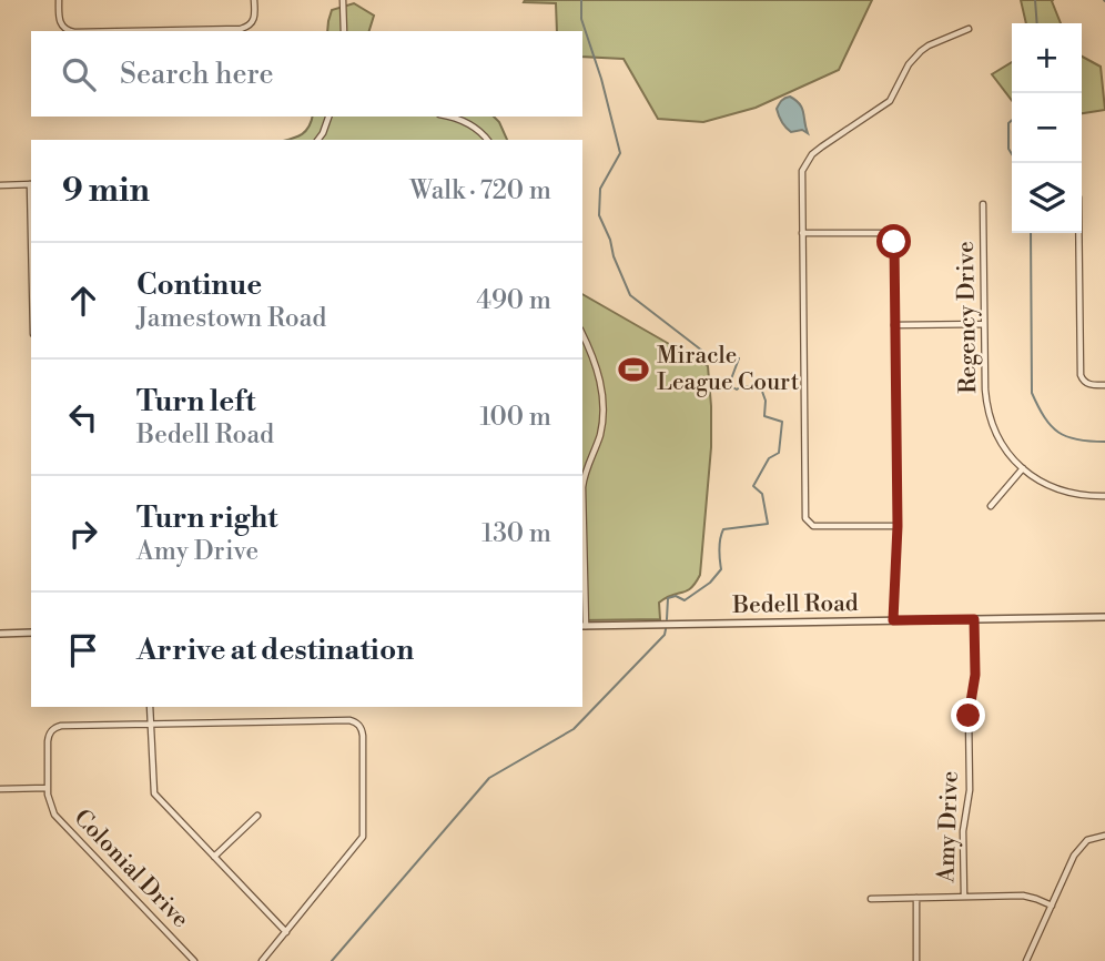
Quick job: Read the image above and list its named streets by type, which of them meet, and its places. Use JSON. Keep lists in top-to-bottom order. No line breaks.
{"streets":{"street":["Regency Drive","Bedell Road","Amy Drive","Colonial Drive"]},"crossings":[["Bedell Road","Amy Drive"]],"places":{"sports":["Miracle League Court"]},"page":{"map_buttons":["+","−"],"search":"Search here","heading":["9 min","Walk · 720 m"],"list":[["Continue","Jamestown Road","490 m"],["Turn left","Bedell Road","100 m"],["Turn right","Amy Drive","130 m"],"Arrive at destination"]}}
